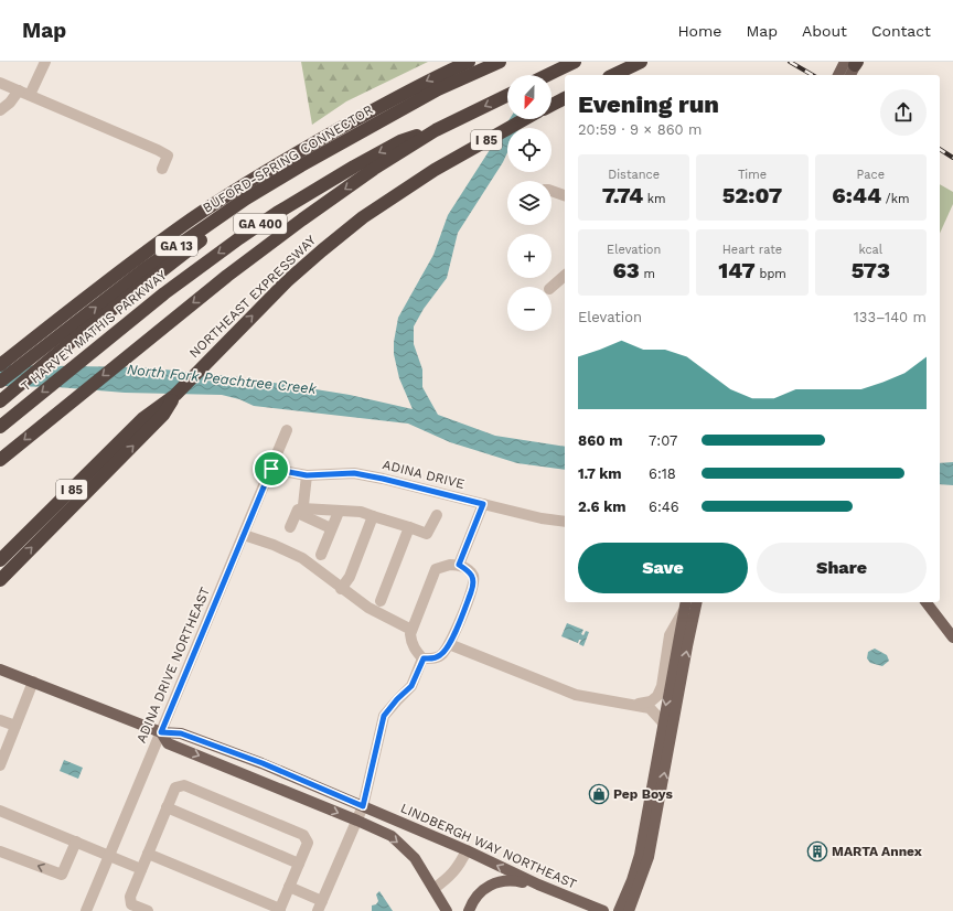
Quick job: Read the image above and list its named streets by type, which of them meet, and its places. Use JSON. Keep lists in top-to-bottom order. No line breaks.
{"streets":{"highway":["I 85","BUFORD-SPRING CONNECTOR","GA 400","GA 13","NORTHEAST EXPRESSWAY","T HARVEY MATHIS PARKWAY"],"main road":["LINDBERGH WAY NORTHEAST"],"street":["ADINA DRIVE","ADINA DRIVE NORTHEAST"]},"crossings":[["NORTHEAST EXPRESSWAY","T HARVEY MATHIS PARKWAY"],["ADINA DRIVE","ADINA DRIVE NORTHEAST"],["ADINA DRIVE NORTHEAST","LINDBERGH WAY NORTHEAST"]],"water":["North Fork Peachtree Creek"],"places":{"shop":["Pep Boys"],"building":["MARTA Annex"]},"north":"bottom","page":{"header":"Map","nav":["Home","Map","About","Contact"],"map_buttons":["+","−"],"heading":["Evening run","20:59 · 9 × 860 m"],"stats":[["Distance","7.74 km"],["Time","52:07"],["Pace","6:44 /km"],["Elevation","63 m"],["Heart rate","147 bpm"],["kcal","573"]],"chart":["Elevation","133–140 m"],"list":[{"name":"860 m","note":"7:07"},{"name":"1.7 km","note":"6:18"},{"name":"2.6 km","note":"6:46"}],"buttons":["Save","Share"]}}
